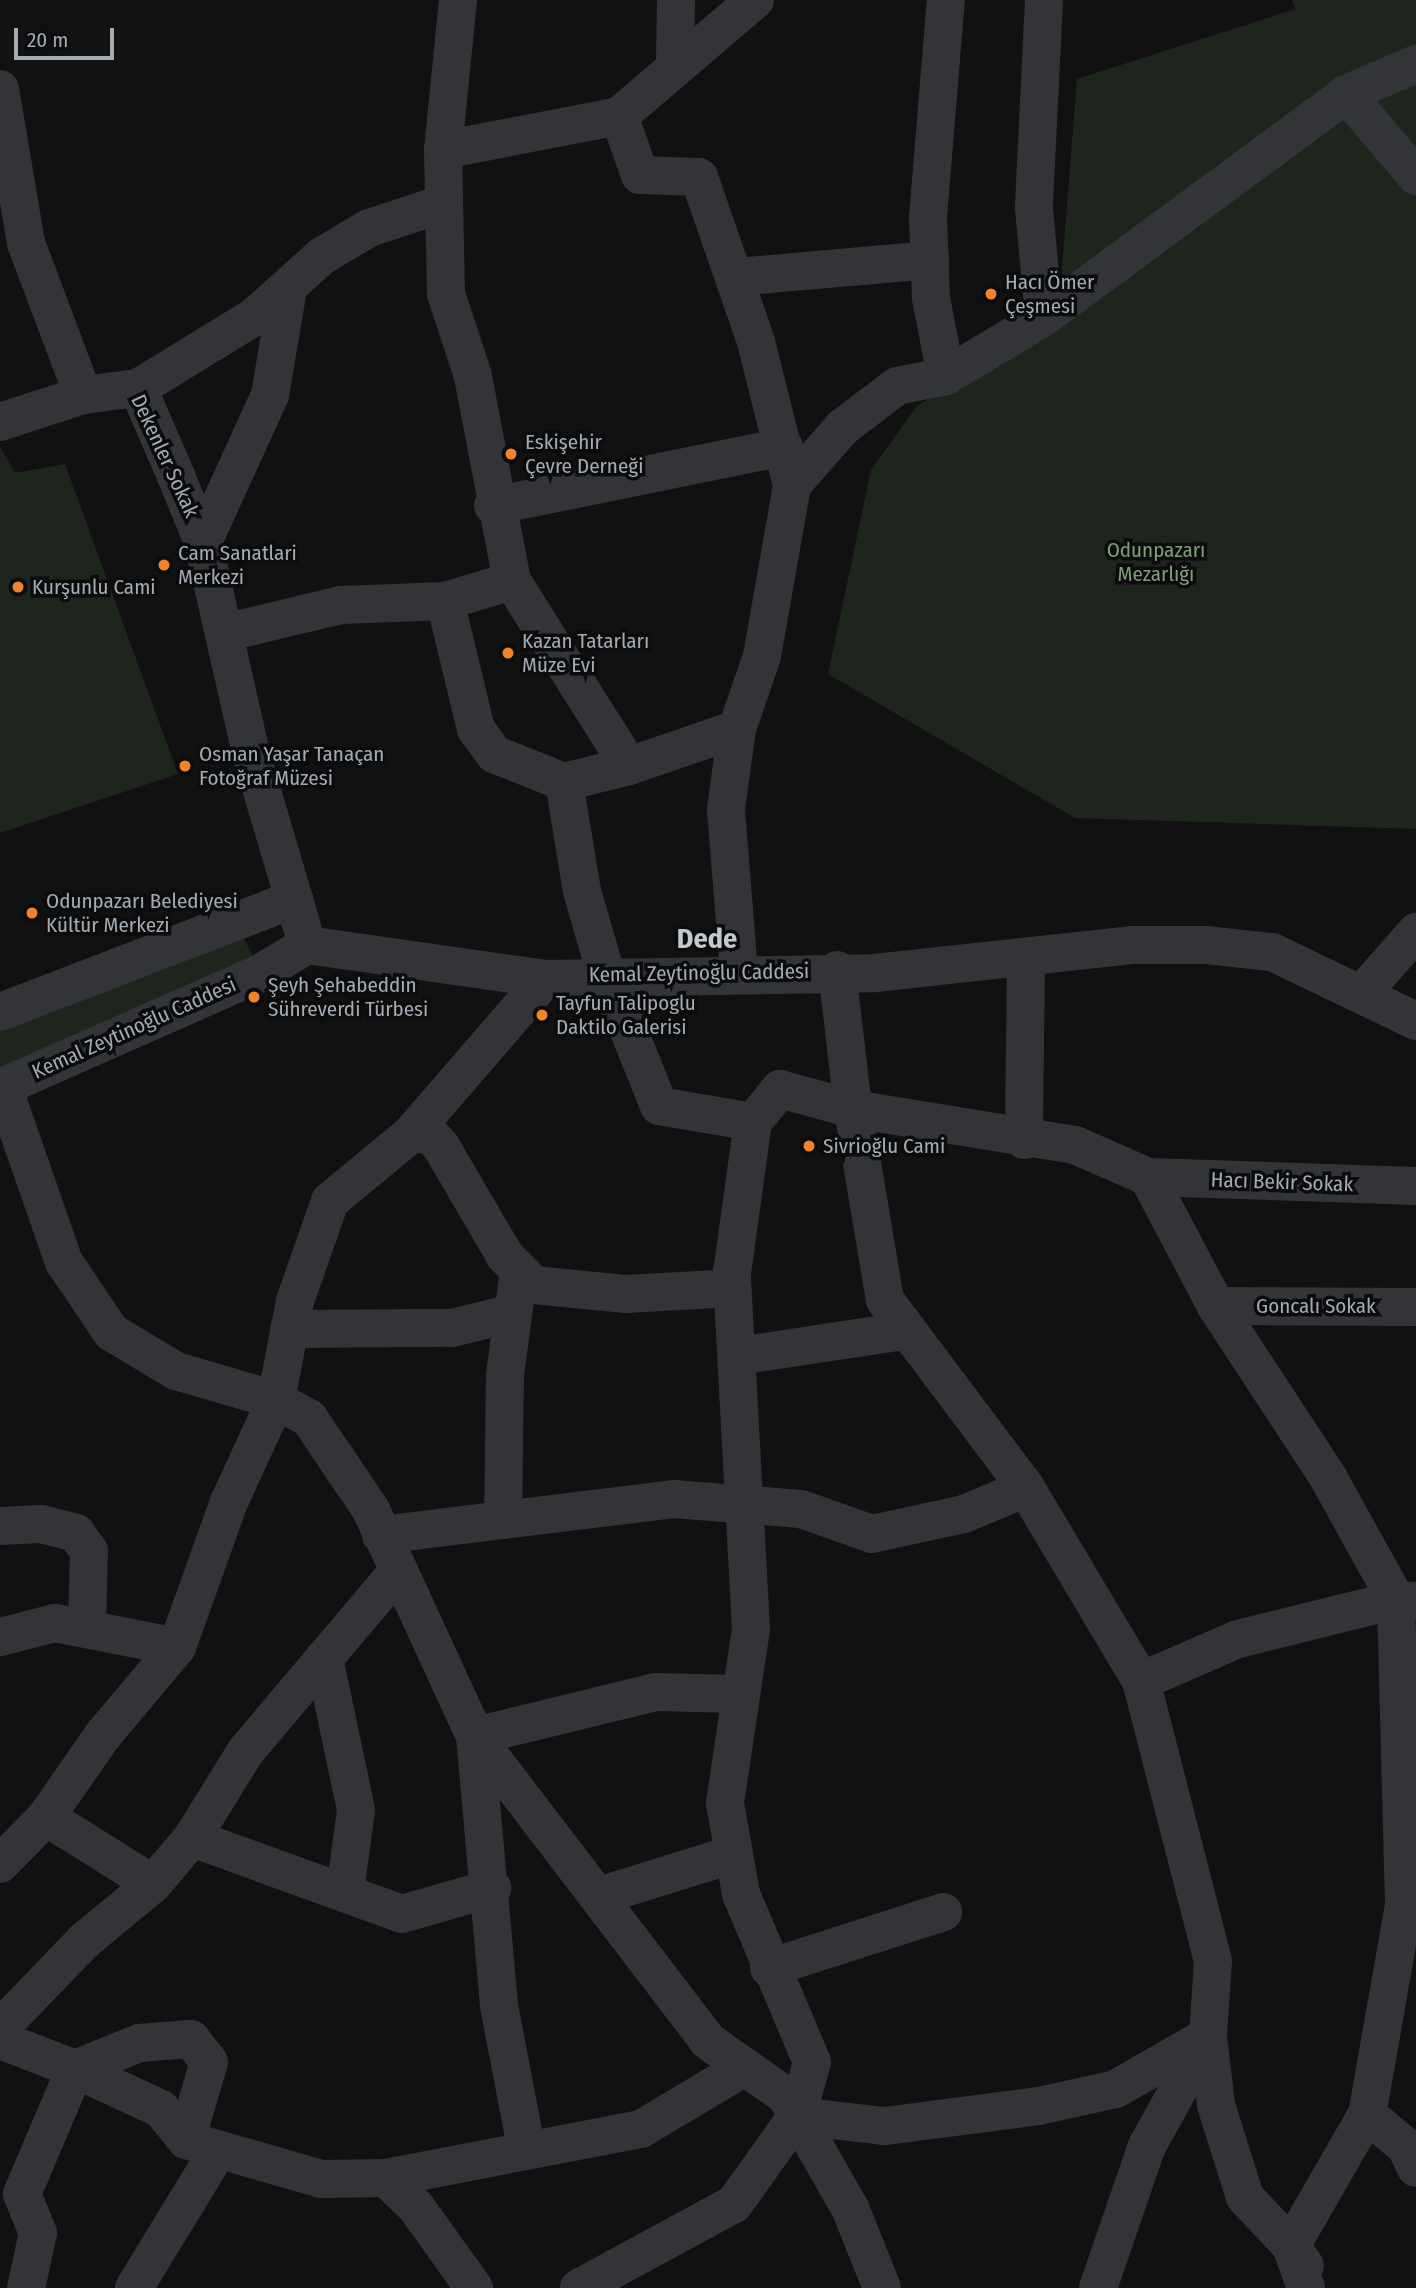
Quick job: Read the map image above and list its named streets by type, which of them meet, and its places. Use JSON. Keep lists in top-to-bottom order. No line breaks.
{"streets":{"street":["Dekenler Sokak","Kemal Zeytinoğlu Caddesi","Hacı Bekir Sokak","Goncalı Sokak"]},"crossings":[["Dekenler Sokak","Kemal Zeytinoğlu Caddesi"]],"districts":["Dede"],"parks":["Odunpazarı Mezarlığı"],"places":["Hacı Ömer Çeşmesi","Eskişehir Çevre Derneği","Cam Sanatlari Merkezi","Kurşunlu Cami","Kazan Tatarları Müze Evi","Osman Yaşar Tanaçan Fotoğraf Müzesi","Odunpazarı Belediyesi Kültür Merkezi","Şeyh Şehabeddin Sühreverdi Türbesi","Tayfun Talipoglu Daktilo Galerisi","Sivrioğlu Cami"],"scale_bar":"20 m"}
